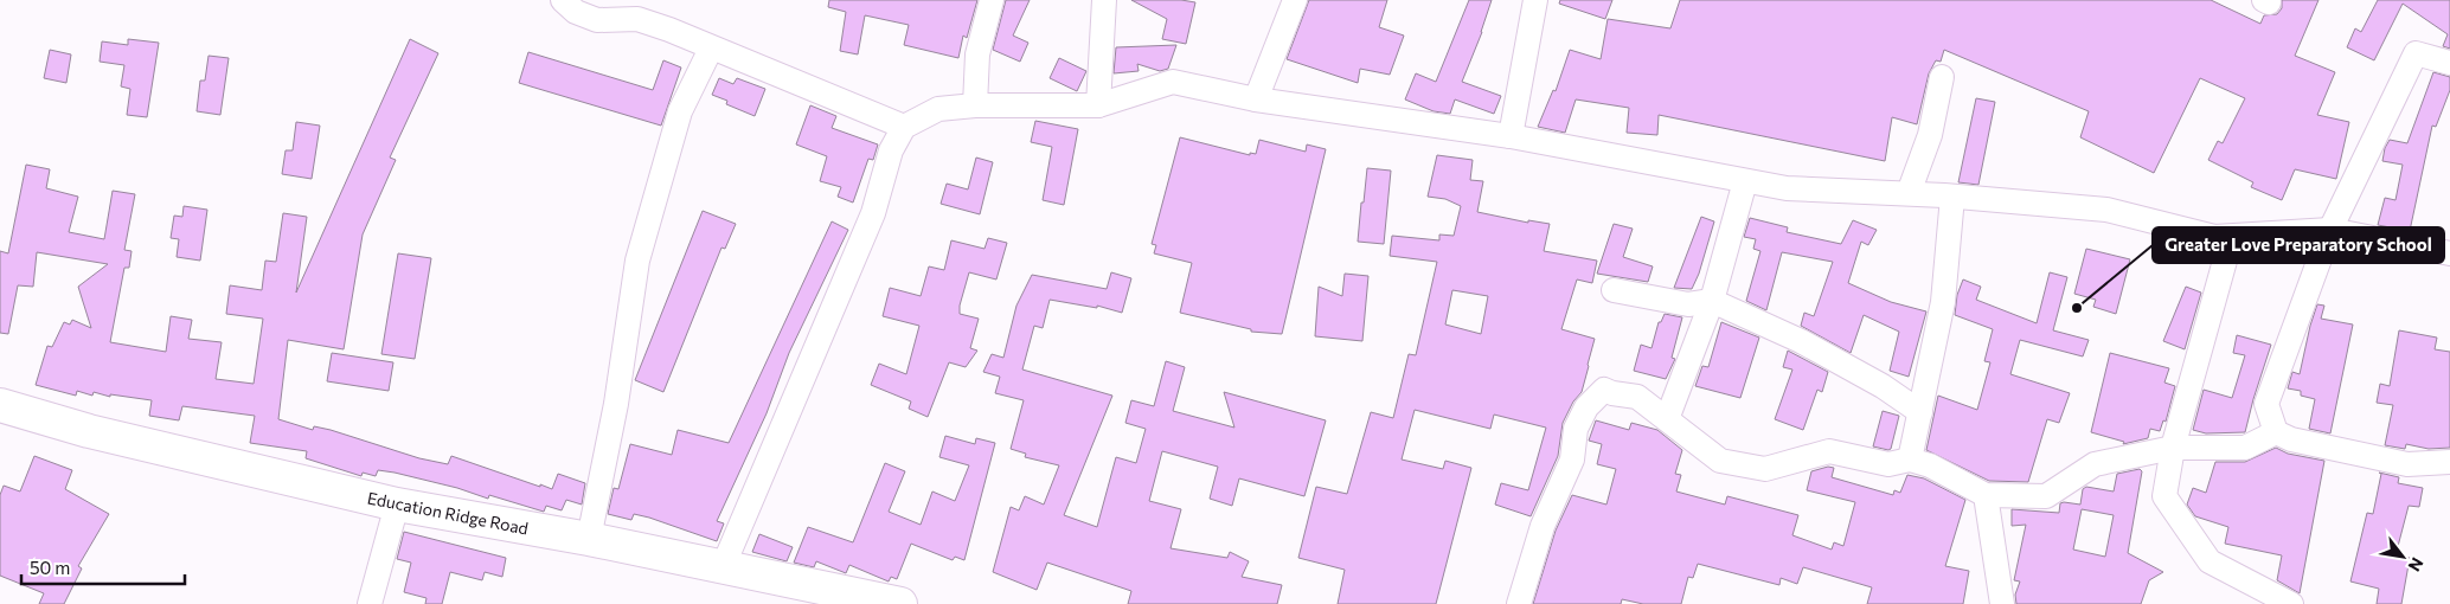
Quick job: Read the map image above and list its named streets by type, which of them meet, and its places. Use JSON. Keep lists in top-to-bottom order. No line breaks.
{"streets":{"main road":["Education Ridge Road"]},"places":["Greater Love Preparatory School"],"scale_bar":"50 m","north":"bottom right"}
